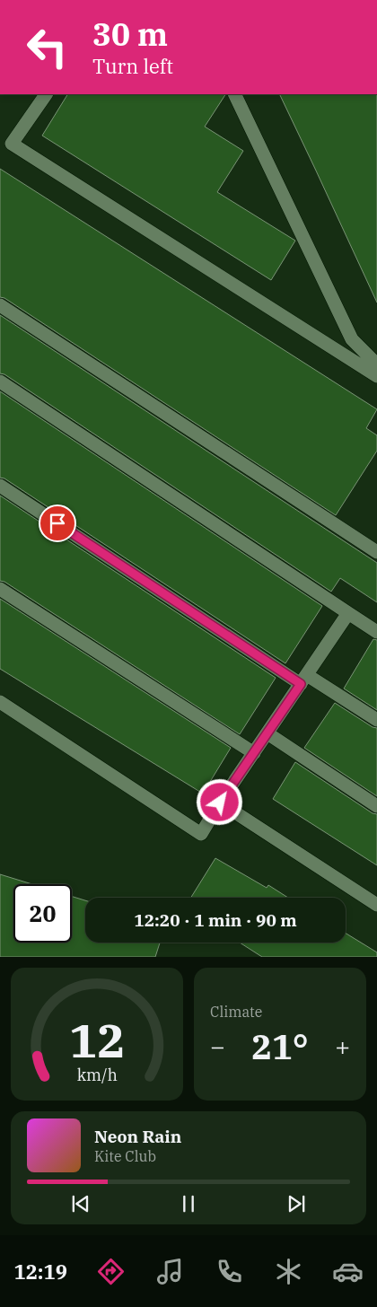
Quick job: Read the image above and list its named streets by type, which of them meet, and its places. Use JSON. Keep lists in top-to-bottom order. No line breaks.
{"page":{"turn":["30 m","Turn left"],"limit":"20","trip":"12:20 · 1 min · 90 m","tile":"Climate","heat":["−","21°","+"],"song":["Neon Rain","Kite Club"],"tabs":"12:19","gauge":["12","km/h"]}}
